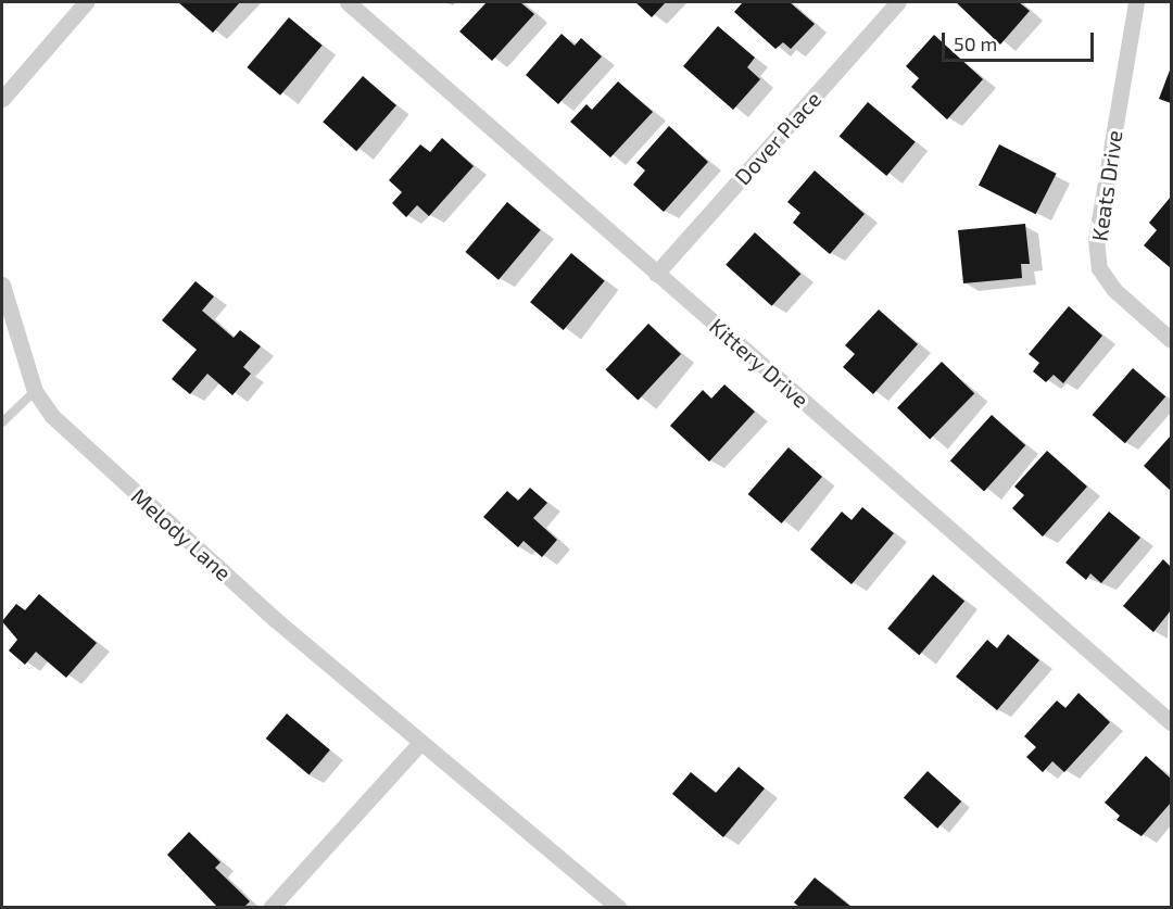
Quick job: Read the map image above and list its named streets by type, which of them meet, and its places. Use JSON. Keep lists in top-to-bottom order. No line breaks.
{"streets":{"street":["Dover Place","Keats Drive","Kittery Drive","Melody Lane"]},"crossings":[["Dover Place","Kittery Drive"]],"scale_bar":"50 m"}
